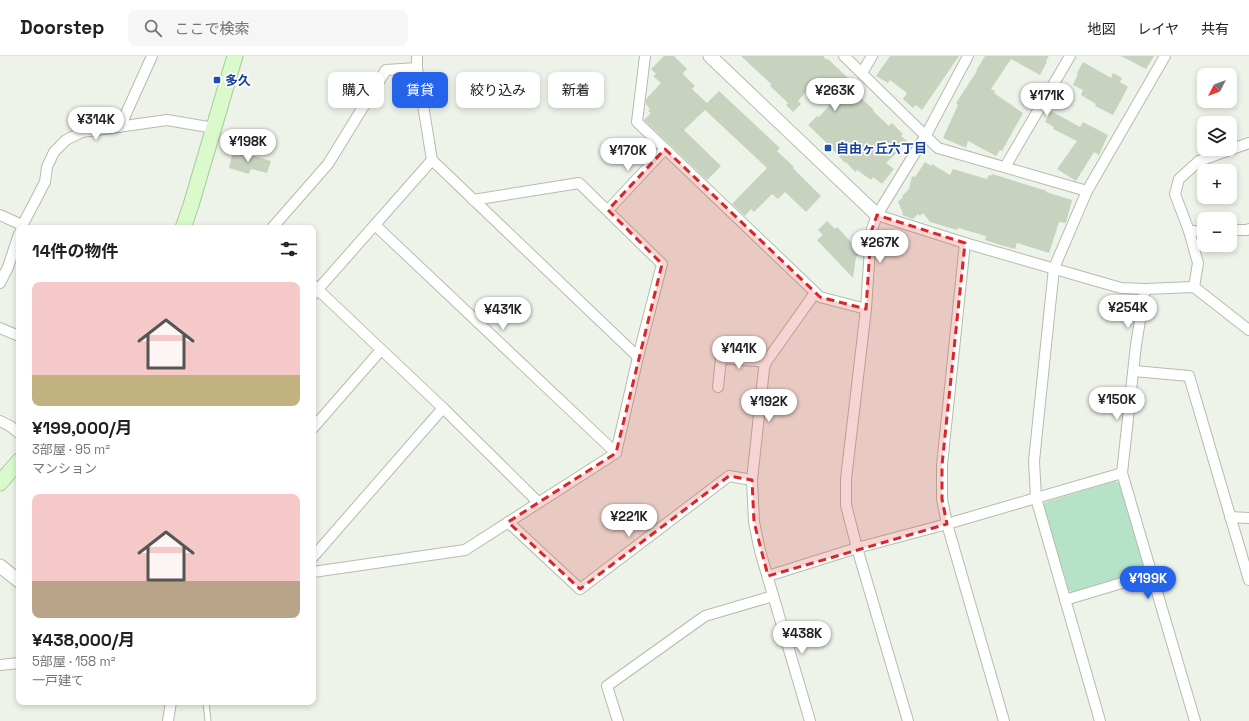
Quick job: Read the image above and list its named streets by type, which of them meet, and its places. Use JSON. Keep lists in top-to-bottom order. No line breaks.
{"places":{"transit":["多久","自由ヶ丘六丁目"]},"north":"bottom left","page":{"header":"Doorstep","search":"ここで検索","nav":["地図","レイヤ","共有"],"map_buttons":["+","−"],"chip":["購入","賃貸","絞り込み","新着"],"price":["¥263K","¥171K","¥314K","¥198K","¥170K","¥267K","¥254K","¥431K","¥141K","¥150K","¥192K","¥221K","¥199K","¥438K"],"heading":"14件の物件","list":[{"name":"¥199,000/月","note":"3部屋 · 95 m² · マンション"},{"name":"¥438,000/月","note":"5部屋 · 158 m² · 一戸建て"}]}}
